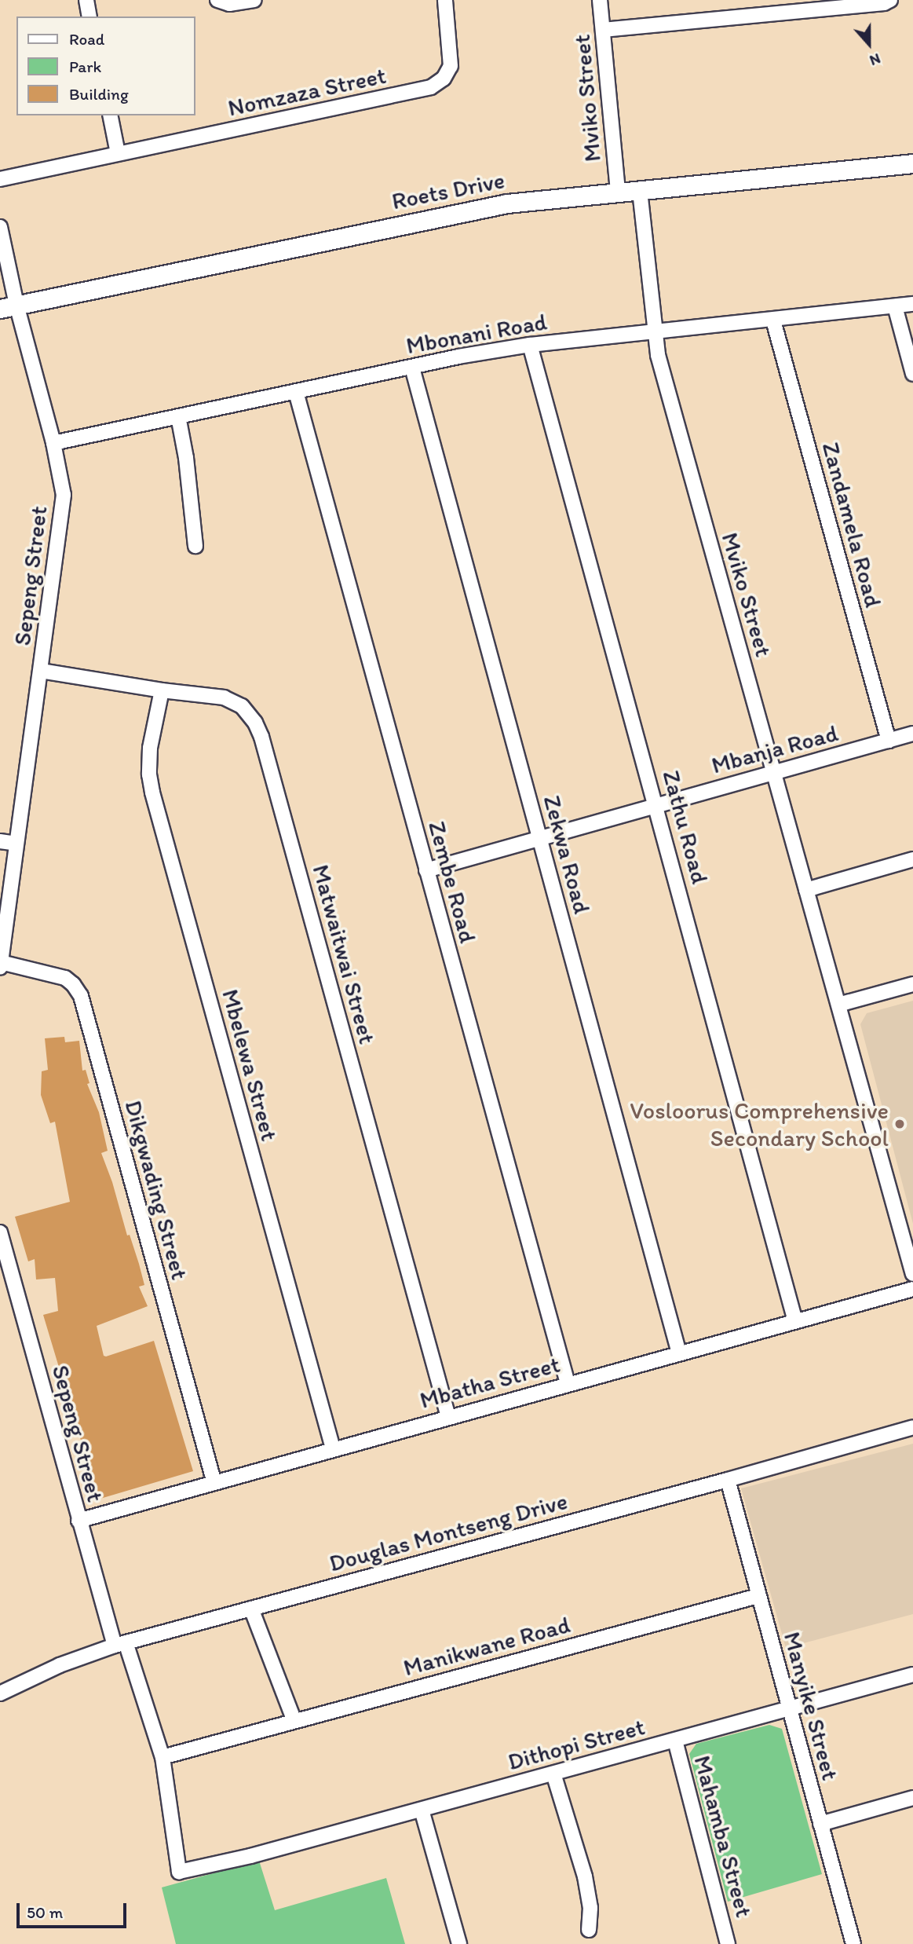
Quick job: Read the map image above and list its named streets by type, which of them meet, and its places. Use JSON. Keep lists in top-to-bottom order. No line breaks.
{"streets":{"street":["Nomzaza Street","Mviko Street","Roets Drive","Mbonani Road","Zandamela Road","Sepeng Street","Mbanja Road","Zathu Road","Zekwa Road","Zembe Road","Matwaitwai Street","Mbelewa Street","Dikgwading Street","Mbatha Street","Douglas Montseng Drive","Manikwane Road","Manyike Street","Dithopi Street","Mahamba Street"]},"crossings":[["Mviko Street","Roets Drive"],["Mviko Street","Mbonani Road"],["Mviko Street","Mbanja Road"],["Roets Drive","Sepeng Street"],["Mbonani Road","Zandamela Road"],["Mbonani Road","Sepeng Street"],["Mbonani Road","Zathu Road"],["Mbonani Road","Zekwa Road"],["Mbonani Road","Zembe Road"],["Zandamela Road","Mbanja Road"],["Sepeng Street","Matwaitwai Street"],["Sepeng Street","Dikgwading Street"],["Sepeng Street","Mbatha Street"],["Sepeng Street","Douglas Montseng Drive"],["Sepeng Street","Manikwane Road"],["Sepeng Street","Dithopi Street"],["Mbanja Road","Zathu Road"],["Mbanja Road","Zekwa Road"],["Mbanja Road","Zembe Road"],["Zathu Road","Mbatha Street"],["Zekwa Road","Mbatha Street"],["Zembe Road","Mbatha Street"],["Matwaitwai Street","Mbelewa Street"],["Matwaitwai Street","Mbatha Street"],["Mbelewa Street","Mbatha Street"],["Dikgwading Street","Mbatha Street"],["Douglas Montseng Drive","Manyike Street"],["Manikwane Road","Manyike Street"],["Manikwane Road","Dithopi Street"],["Manyike Street","Dithopi Street"],["Dithopi Street","Mahamba Street"]],"places":["Vosloorus Comprehensive Secondary School"],"legend":["Road","Park","Building"],"scale_bar":"50 m","north":"bottom"}
